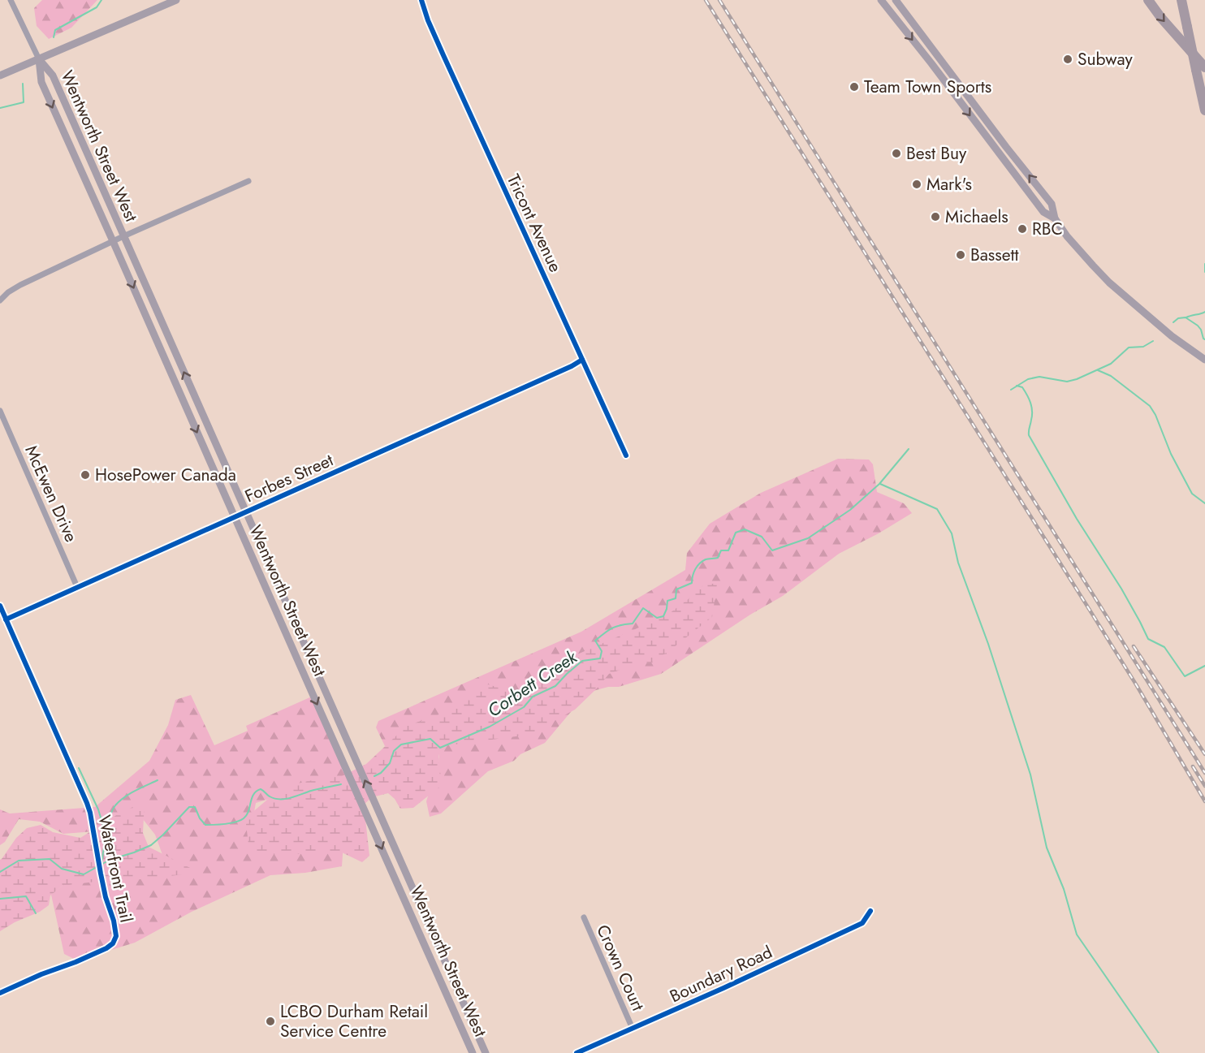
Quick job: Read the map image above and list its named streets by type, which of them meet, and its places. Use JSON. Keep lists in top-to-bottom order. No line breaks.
{"streets":{"main road":["Wentworth Street West"],"street":["Tricont Avenue","Forbes Street","McEwen Drive","Crown Court","Boundary Road"],"cycle path":["Waterfront Trail"]},"crossings":[["Wentworth Street West","Forbes Street"],["Tricont Avenue","Forbes Street"],["Forbes Street","McEwen Drive"],["Crown Court","Boundary Road"]],"water":["Corbett Creek"],"places":["Subway","Team Town Sports","Best Buy","Mark's","Michaels","RBC","Bassett","HosePower Canada","LCBO Durham Retail Service Centre"]}
